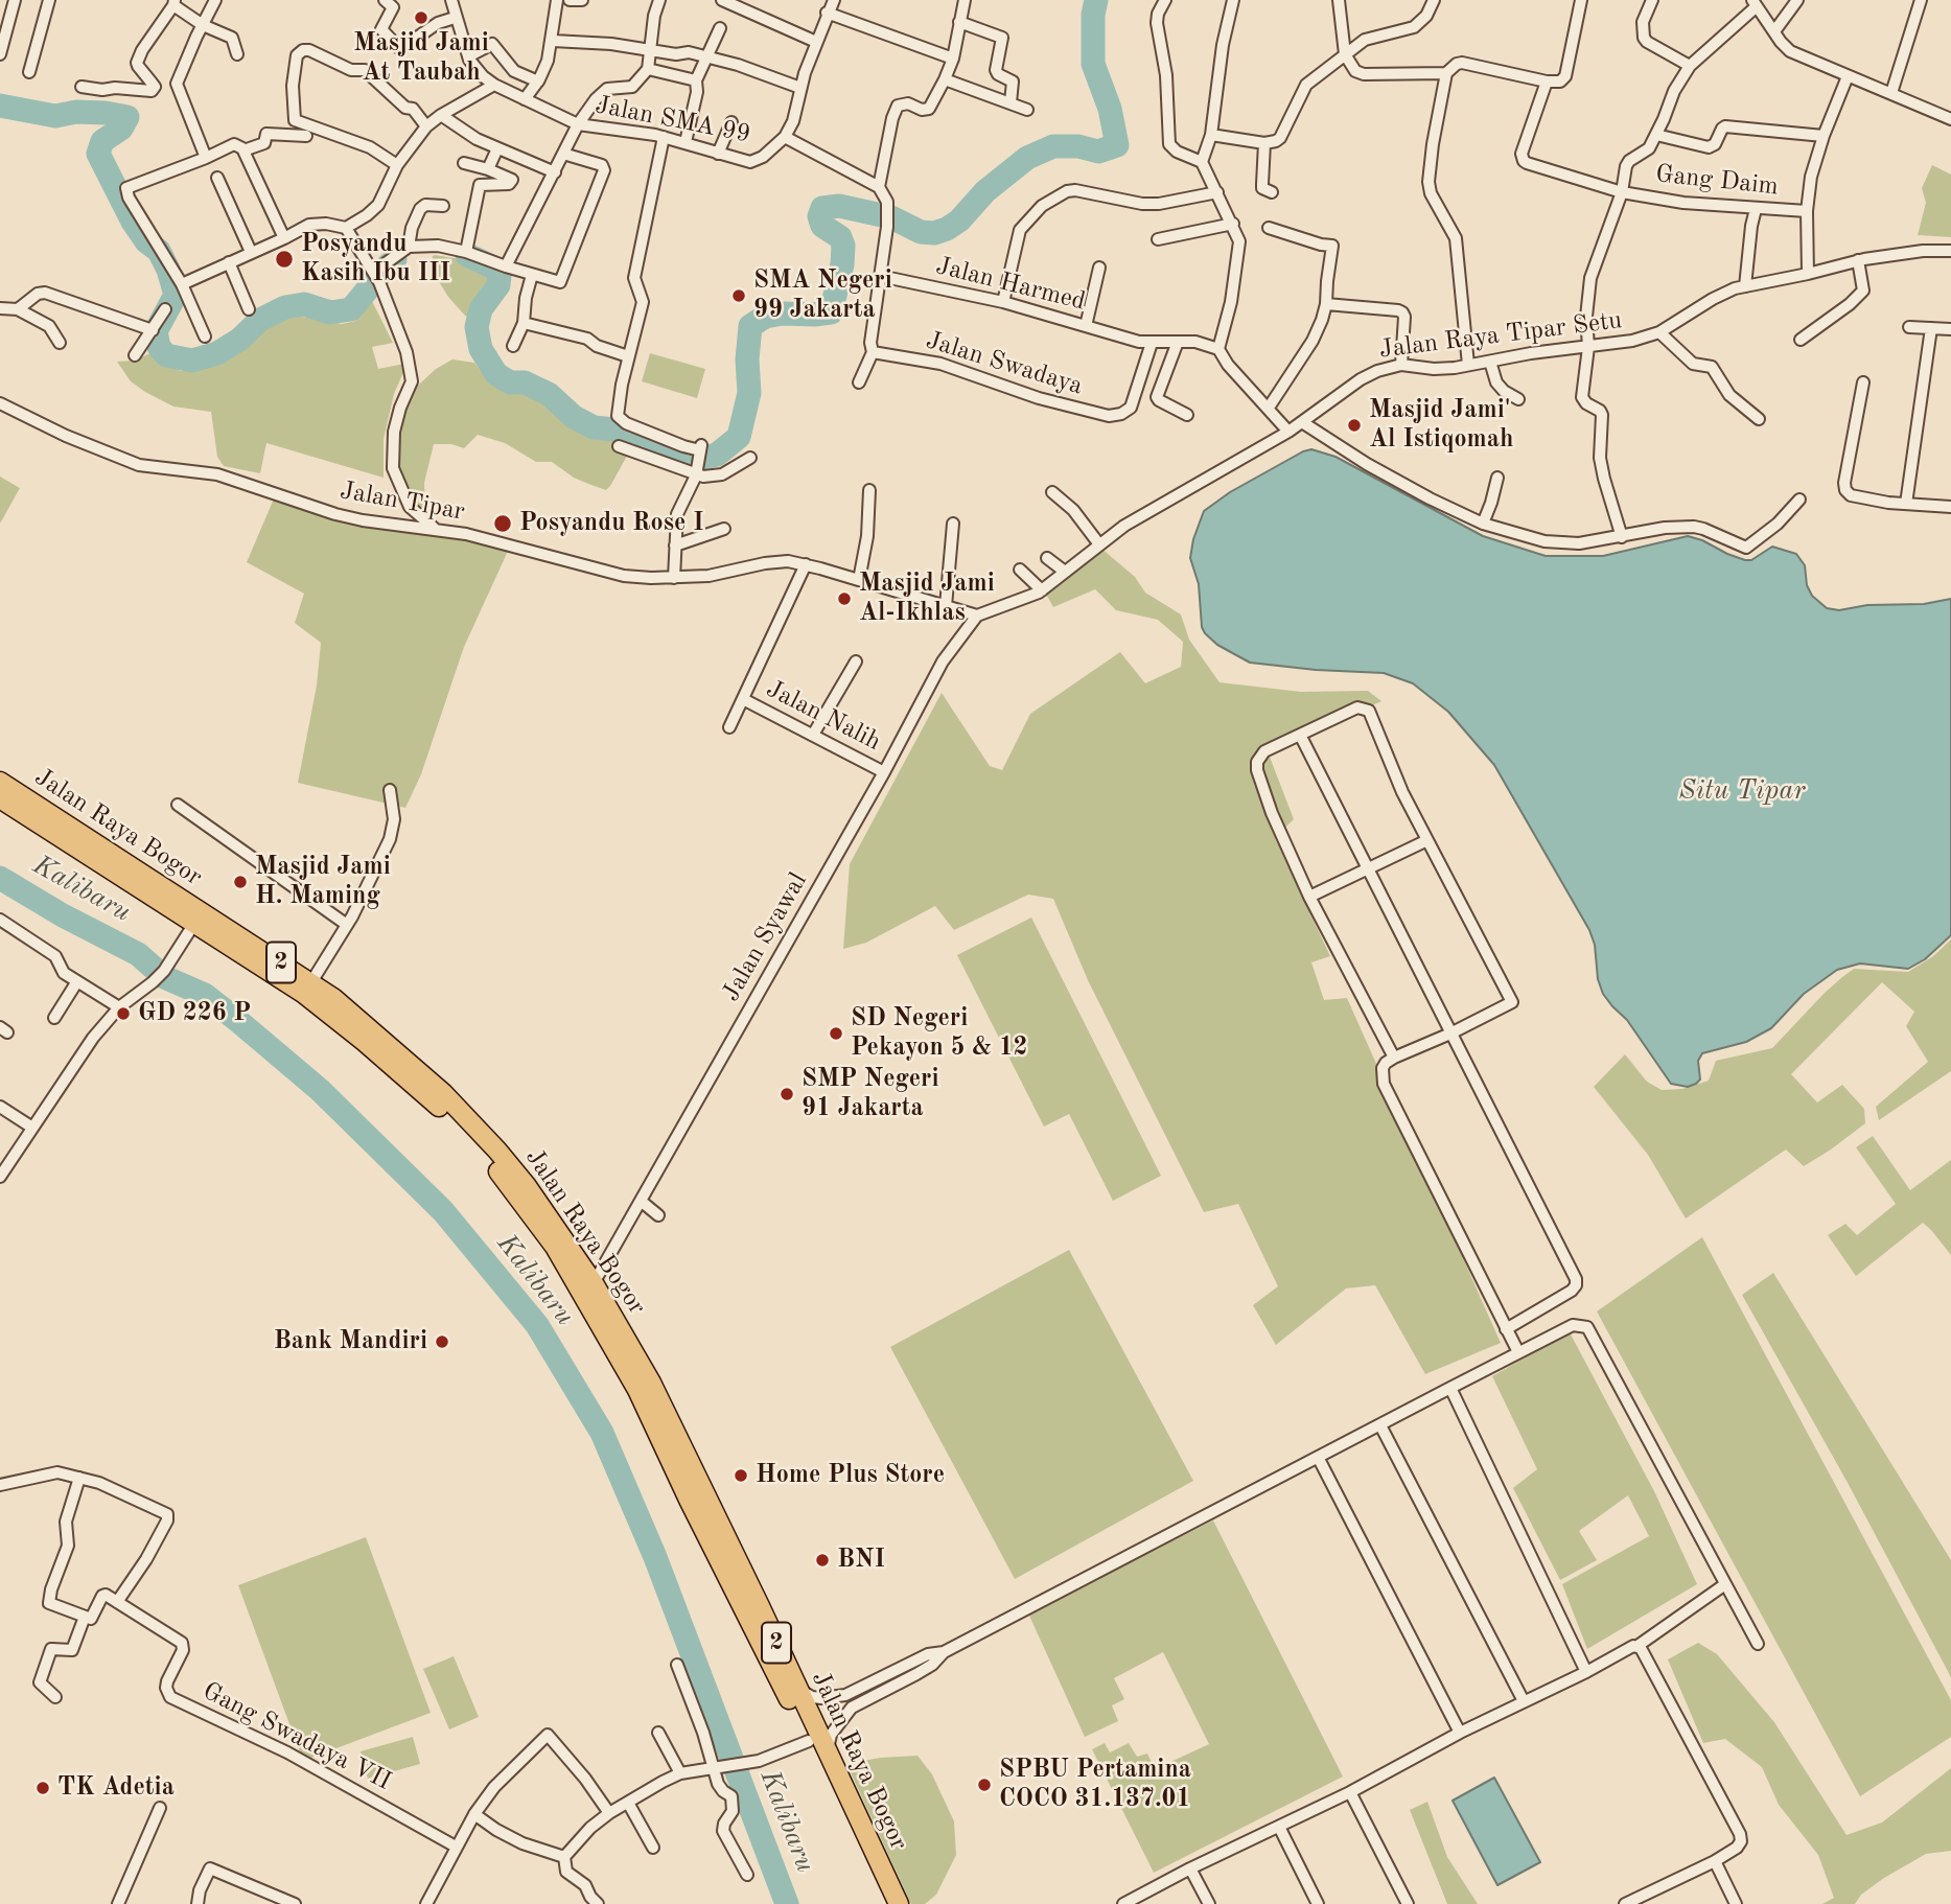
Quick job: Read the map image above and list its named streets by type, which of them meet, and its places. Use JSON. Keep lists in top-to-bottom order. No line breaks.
{"streets":{"highway":["Jalan Raya Bogor","2"],"street":["Jalan SMA 99","Gang Daim","Jalan Harmed","Jalan Raya Tipar Setu","Jalan Swadaya","Jalan Tipar","Jalan Nalih","Jalan Syawal","Gang Swadaya VII"]},"crossings":[["Jalan Harmed","Jalan Swadaya"],["Jalan Raya Tipar Setu","Jalan Tipar"],["Jalan Raya Tipar Setu","Jalan Syawal"],["Jalan Tipar","Jalan Syawal"],["Jalan Nalih","Jalan Syawal"],["Jalan Raya Bogor","Jalan Syawal"]],"water":["Situ Tipar","Kalibaru"],"places":["Masjid Jami At Taubah","Posyandu Kasih Ibu III","SMA Negeri 99 Jakarta","Masjid Jami' Al Istiqomah","Posyandu Rose I","Masjid Jami Al-Ikhlas","Masjid Jami H. Maming","GD 226 P","SD Negeri Pekayon 5 & 12","SMP Negeri 91 Jakarta","Bank Mandiri","Home Plus Store","BNI","SPBU Pertamina COCO 31.137.01","TK Adetia"]}
